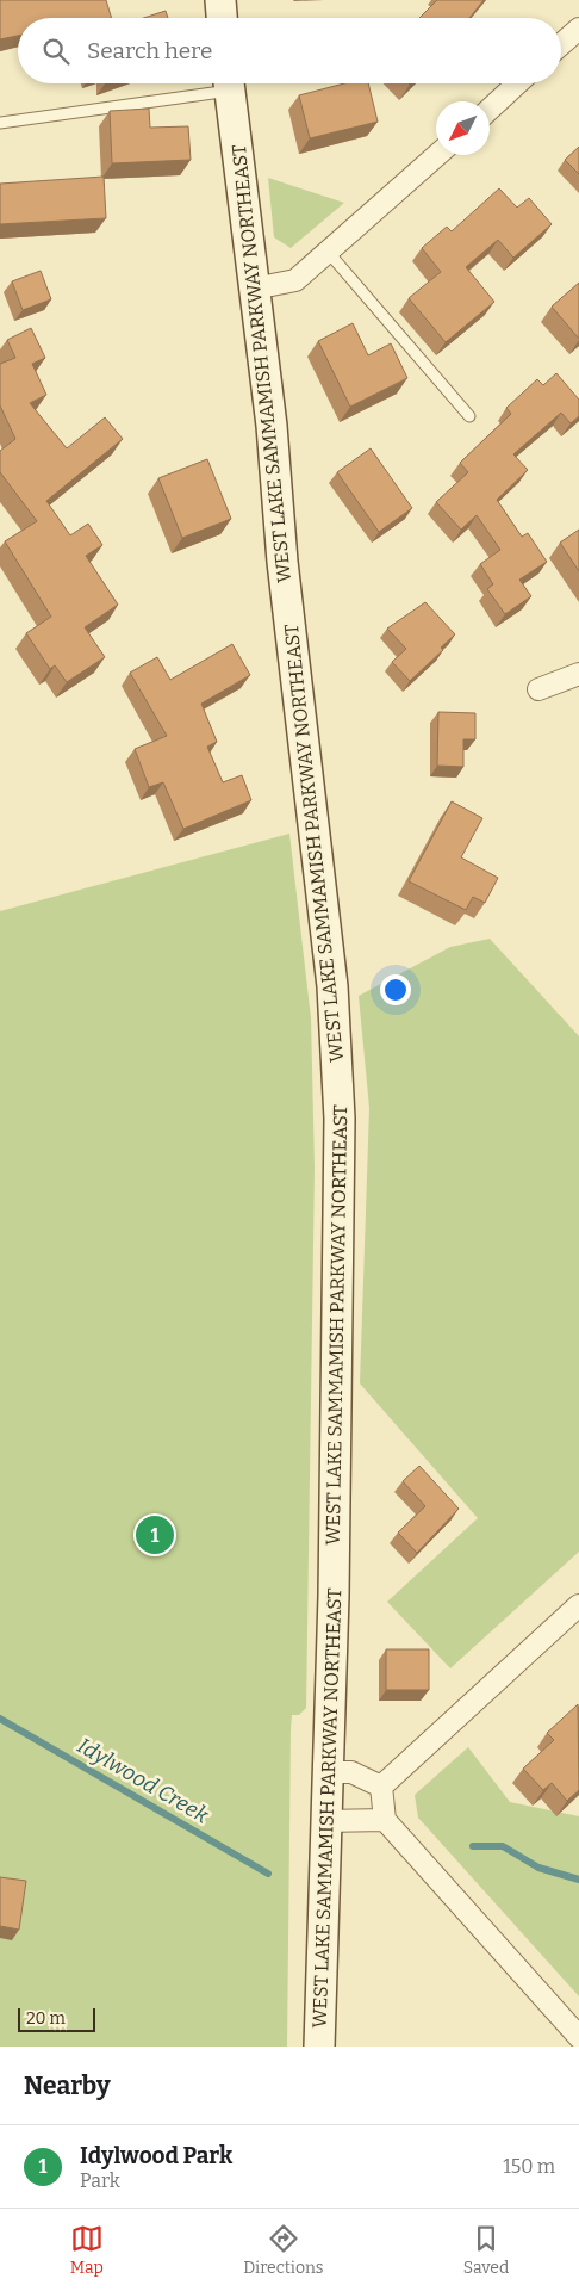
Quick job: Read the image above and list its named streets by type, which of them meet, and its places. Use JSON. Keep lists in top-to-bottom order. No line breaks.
{"streets":{"main road":["WEST LAKE SAMMAMISH PARKWAY NORTHEAST"]},"water":["Idylwood Creek"],"scale_bar":"20 m","north":"bottom left","page":{"search":"Search here","pins":"1","scale":"20 m","heading":"Nearby","list":[{"mark":"1","name":"Idylwood Park","note":"Park","value":"150 m"}],"nav":["Map","Directions","Saved"]}}
